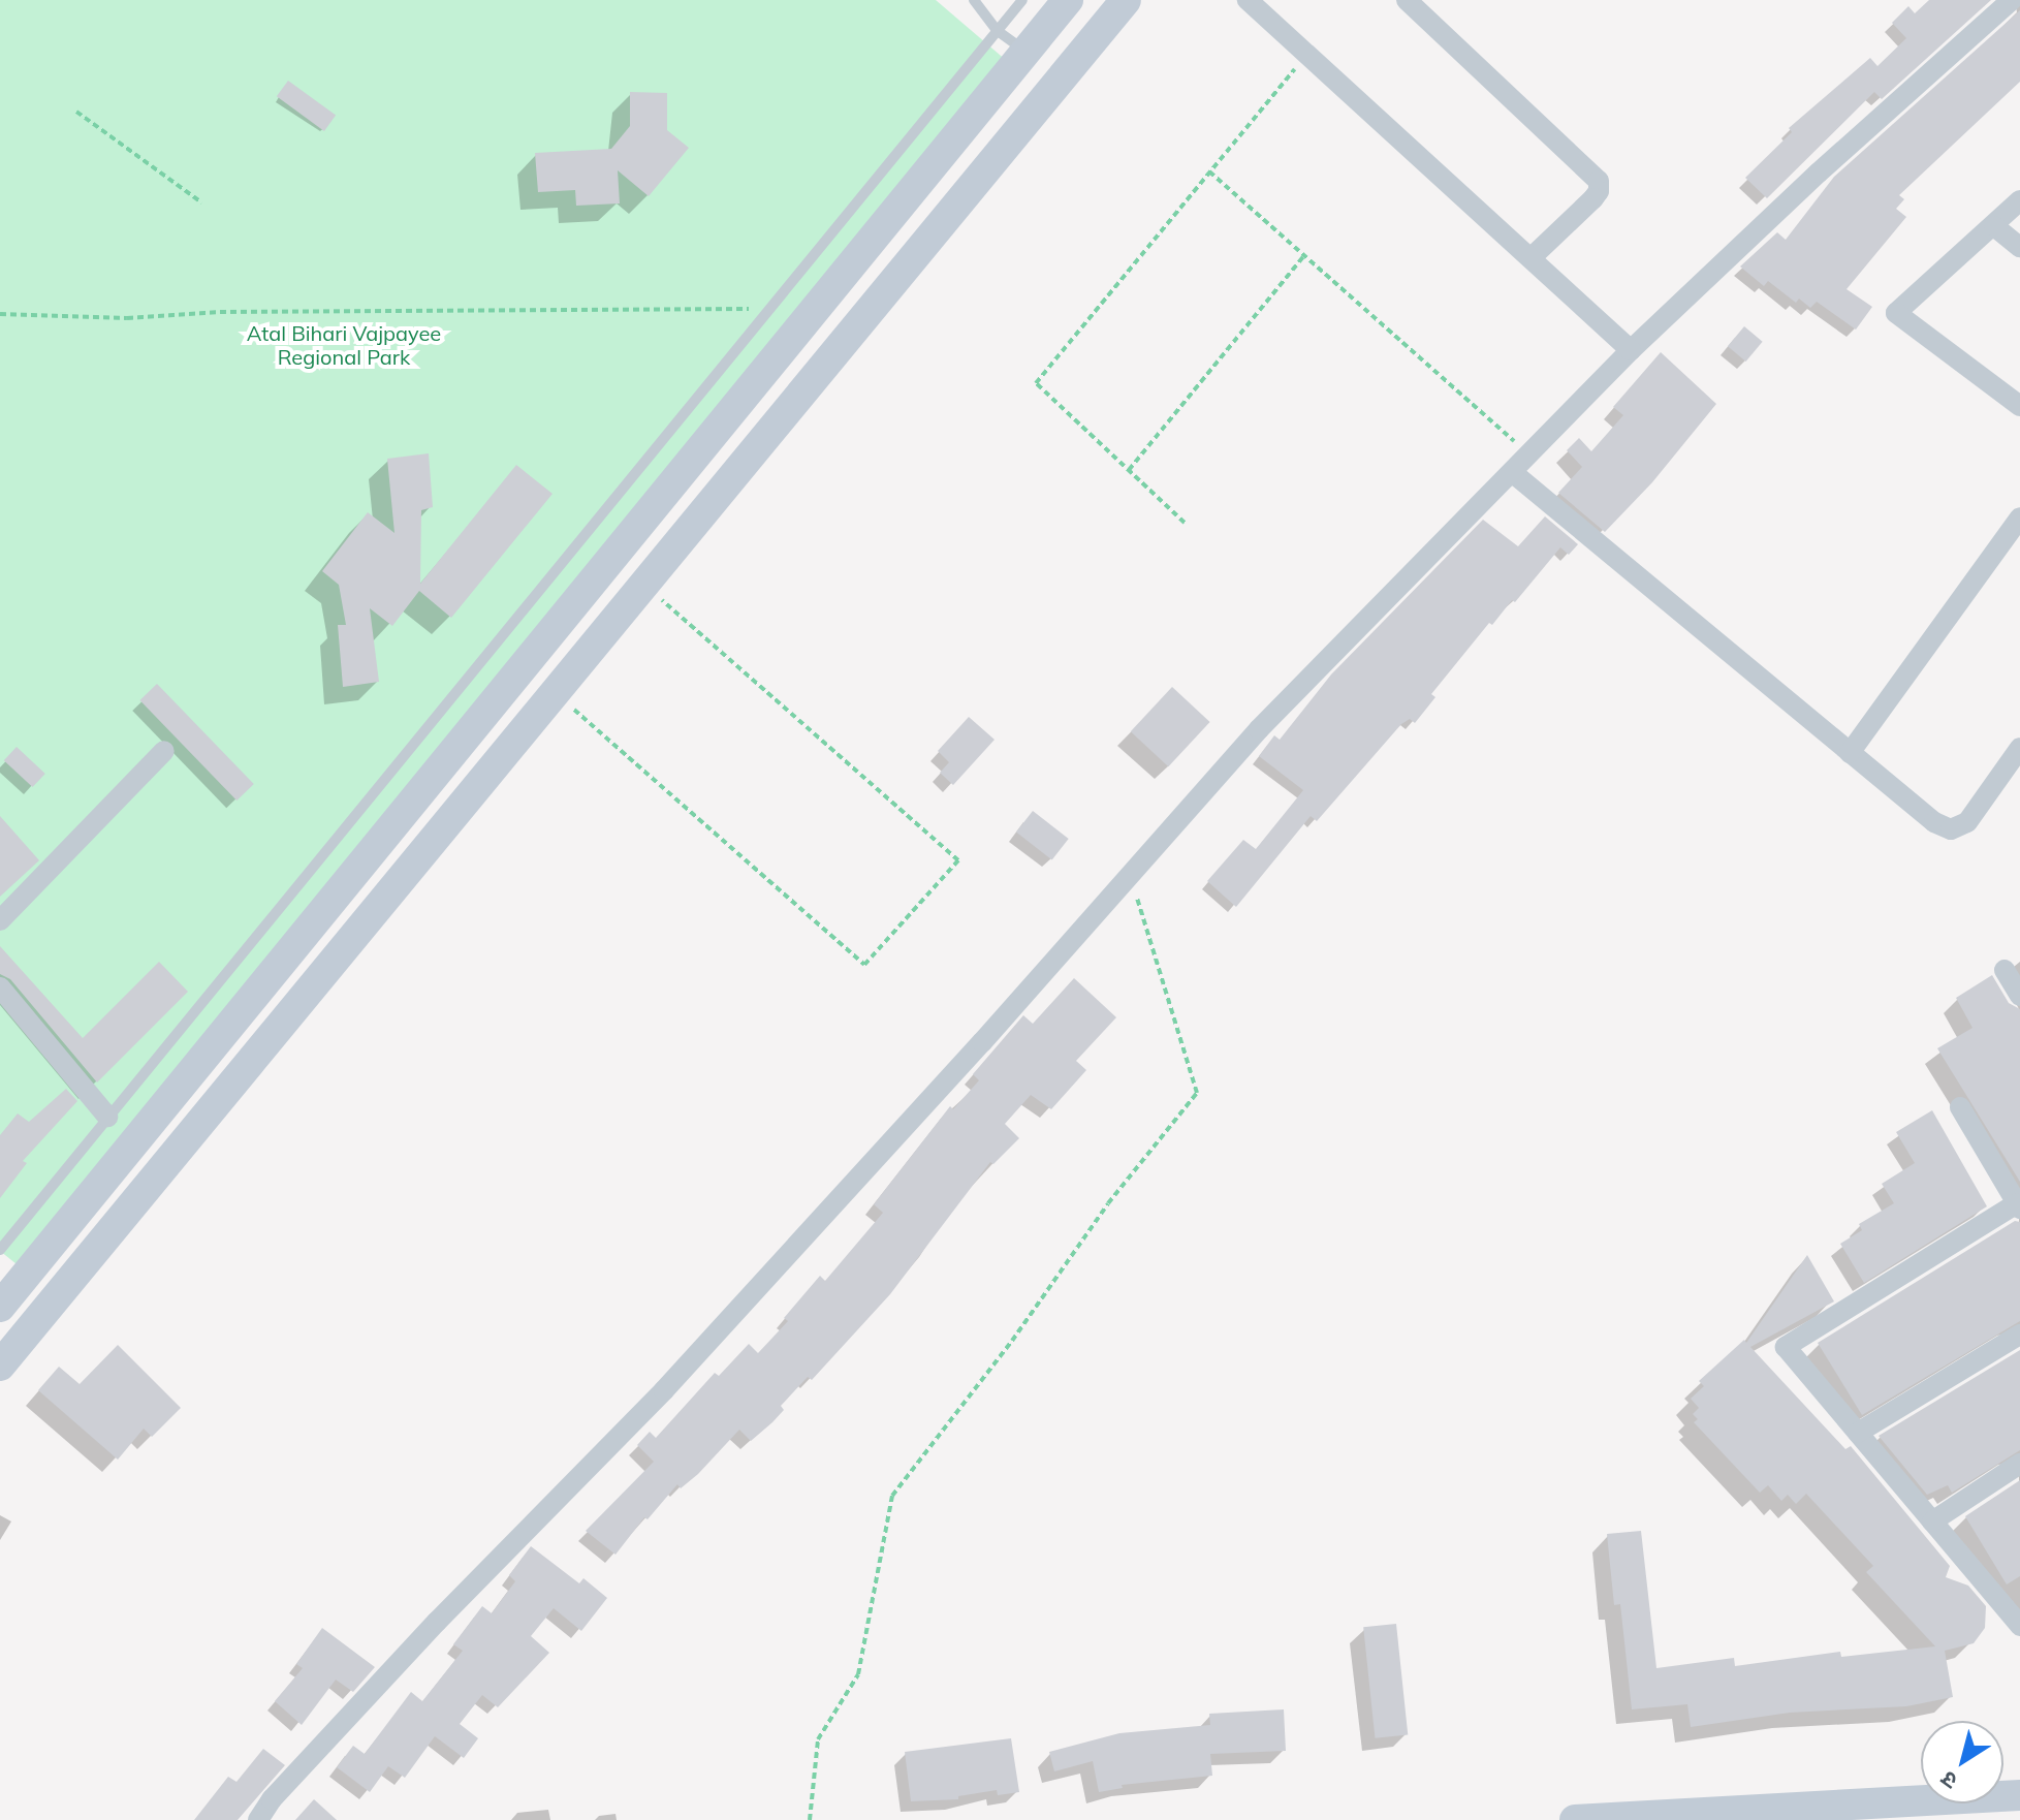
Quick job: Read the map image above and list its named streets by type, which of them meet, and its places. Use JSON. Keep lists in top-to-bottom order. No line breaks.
{"parks":["Atal Bihari Vajpayee Regional Park"],"north":"bottom left"}
